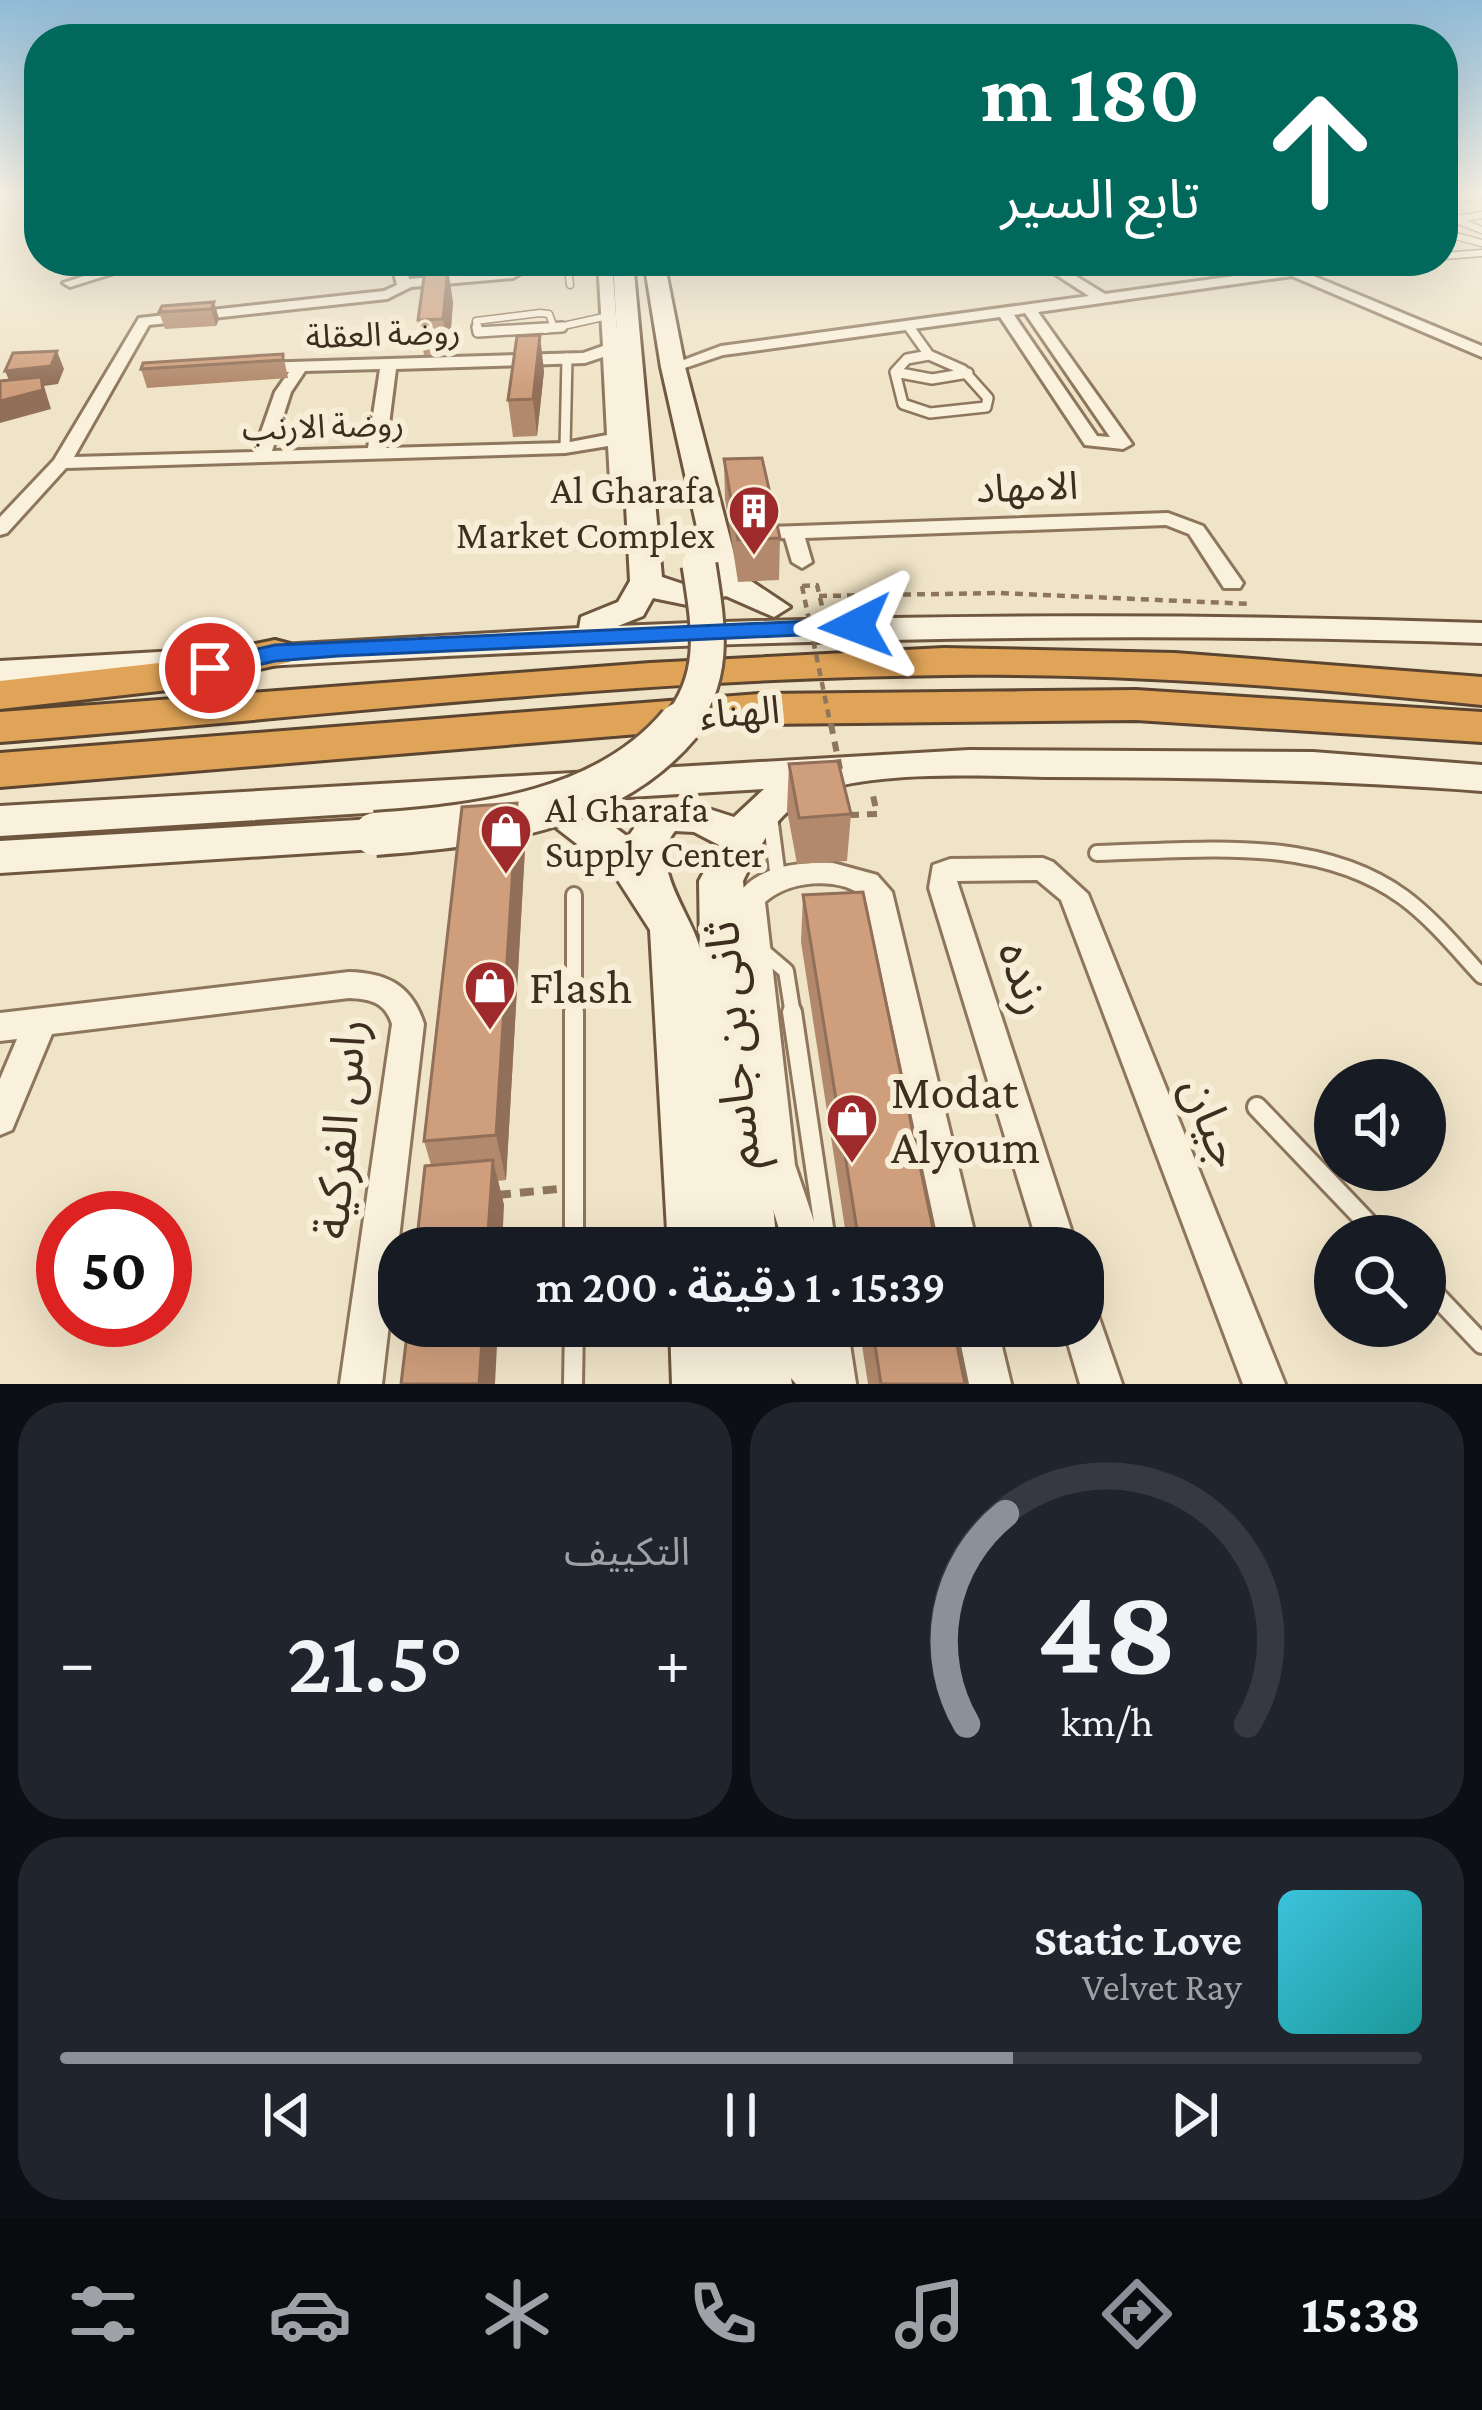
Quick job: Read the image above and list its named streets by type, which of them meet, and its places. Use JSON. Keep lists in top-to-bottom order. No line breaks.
{"streets":{"highway":["الهناء"],"main road":["ثانى بن جاسم"],"street":["روضة العقلة","روضة الارنب","الامهاد","رنده","جيان","راس الفركية"]},"crossings":[["الهناء","ثانى بن جاسم"],["رنده","جيان"]],"places":{"building":["Al Gharafa Market Complex"],"shop":["Al Gharafa Supply Center","Flash","Modat Alyoum"]},"page":{"turn":["180 m","تابع السير"],"limit":"50","trip":"15:39 · 1 دقيقة · 200 m","tile":"التكييف","heat":["−","21.5°","+"],"song":["Static Love","Velvet Ray"],"tabs":"15:38","gauge":["48","km/h"]}}
